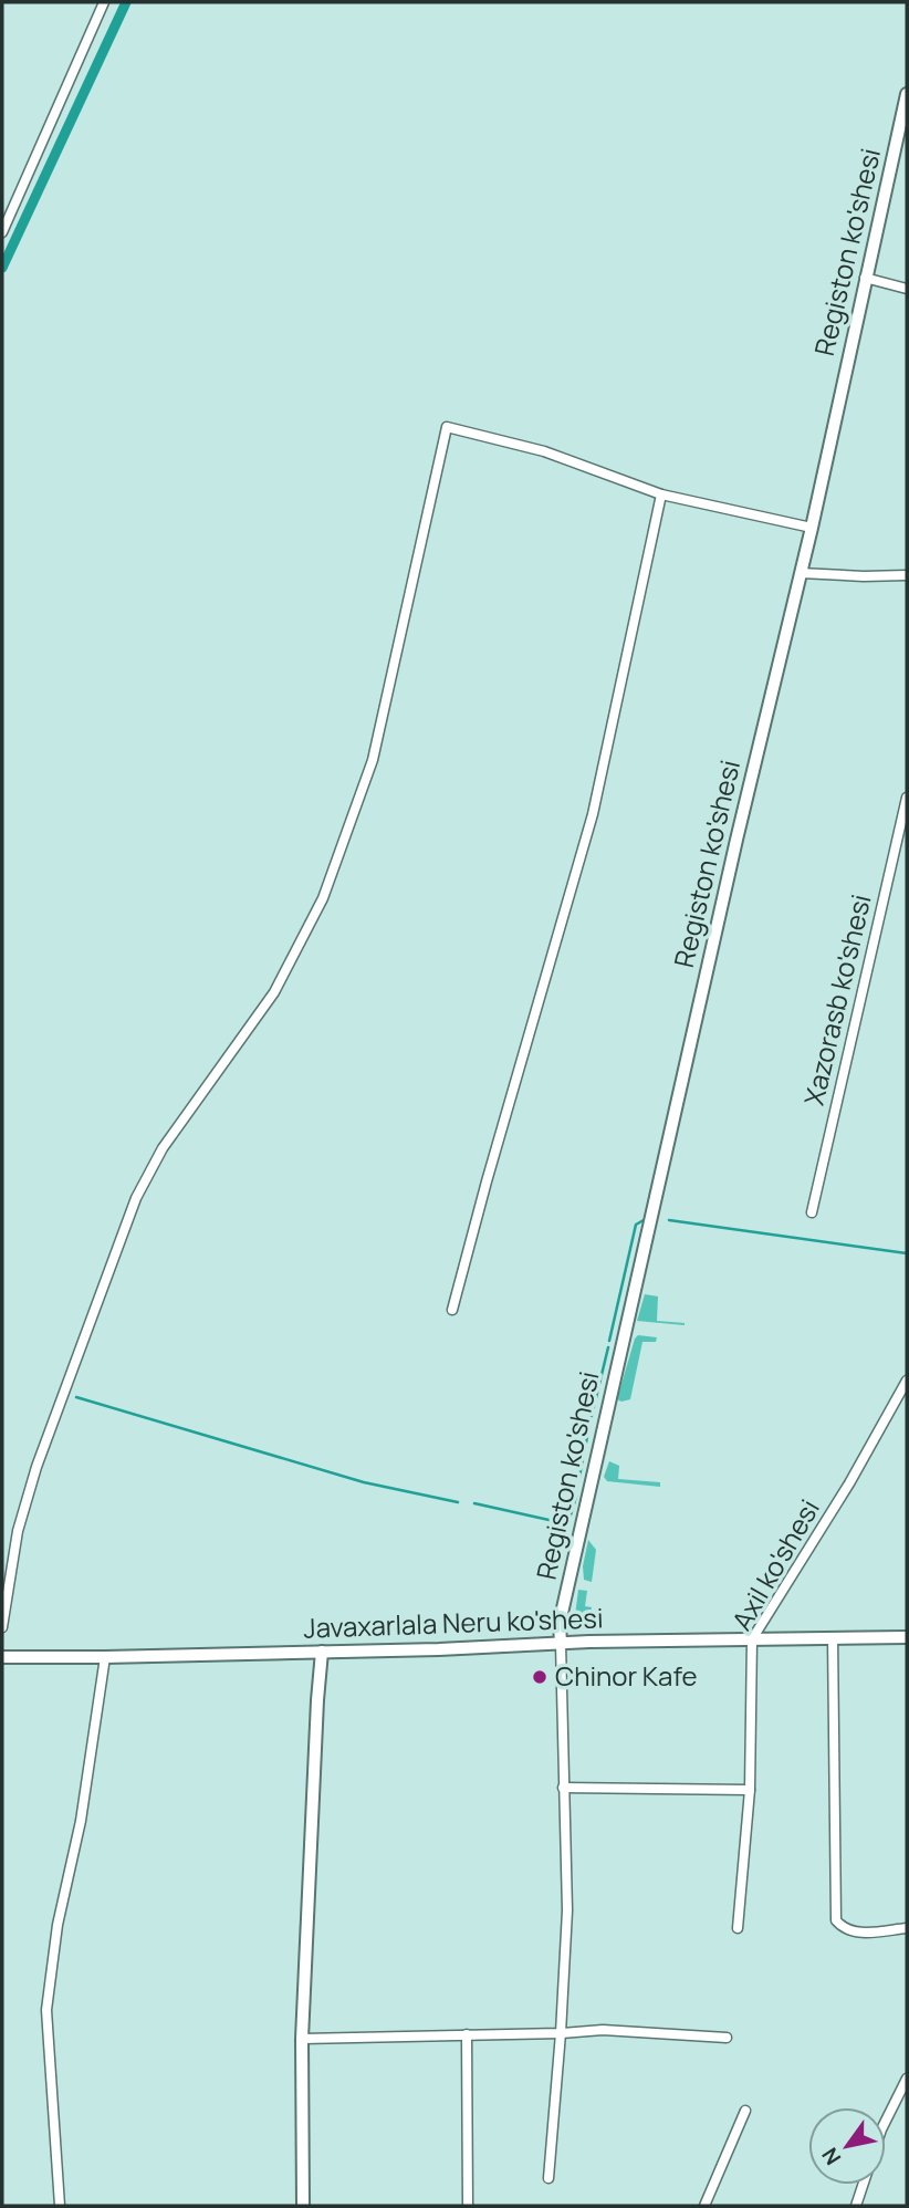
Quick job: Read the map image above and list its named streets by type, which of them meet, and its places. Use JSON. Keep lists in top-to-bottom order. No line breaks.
{"streets":{"street":["Registon ko'shesi","Xazorasb ko'shesi","Axil ko'shesi","Javaxarlala Neru ko'shesi"]},"crossings":[["Registon ko'shesi","Javaxarlala Neru ko'shesi"],["Axil ko'shesi","Javaxarlala Neru ko'shesi"]],"places":["Chinor Kafe"],"north":"bottom left"}
